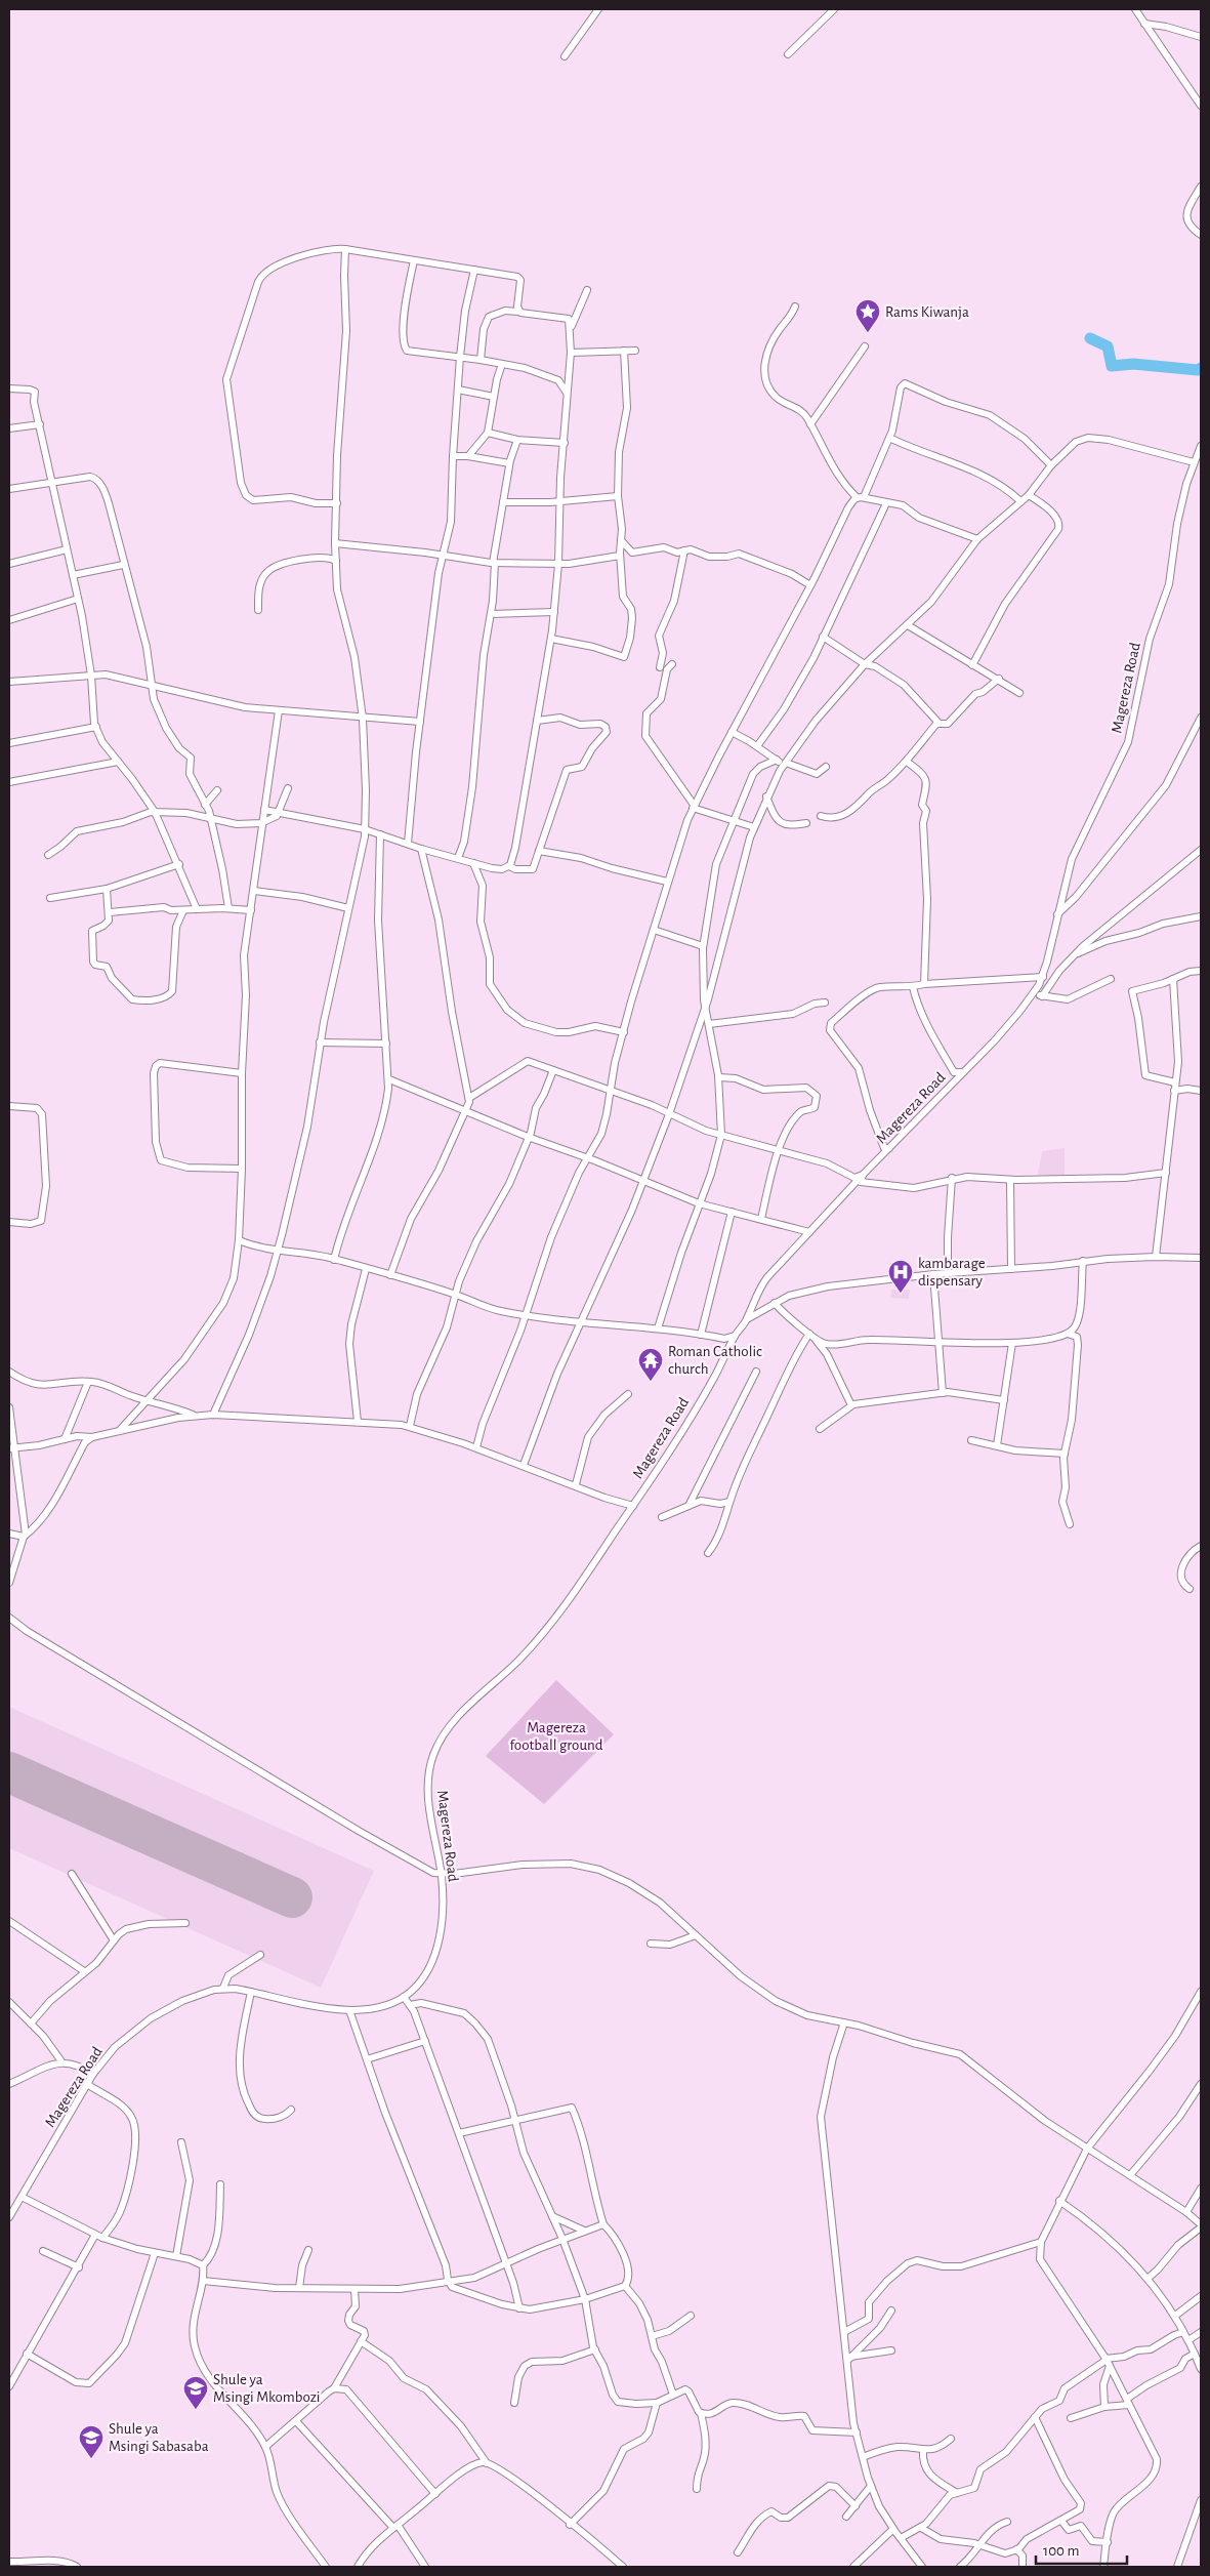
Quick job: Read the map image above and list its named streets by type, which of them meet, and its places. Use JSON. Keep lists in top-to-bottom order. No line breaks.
{"streets":{"street":["Magereza Road"]},"parks":["Magereza football ground"],"places":{"place":["Rams Kiwanja"],"hospital":["kambarage dispensary"],"temple":["Roman Catholic church"],"school or university":["Shule ya Msingi Mkombozi","Shule ya Msingi Sabasaba"]},"scale_bar":"100 m"}
